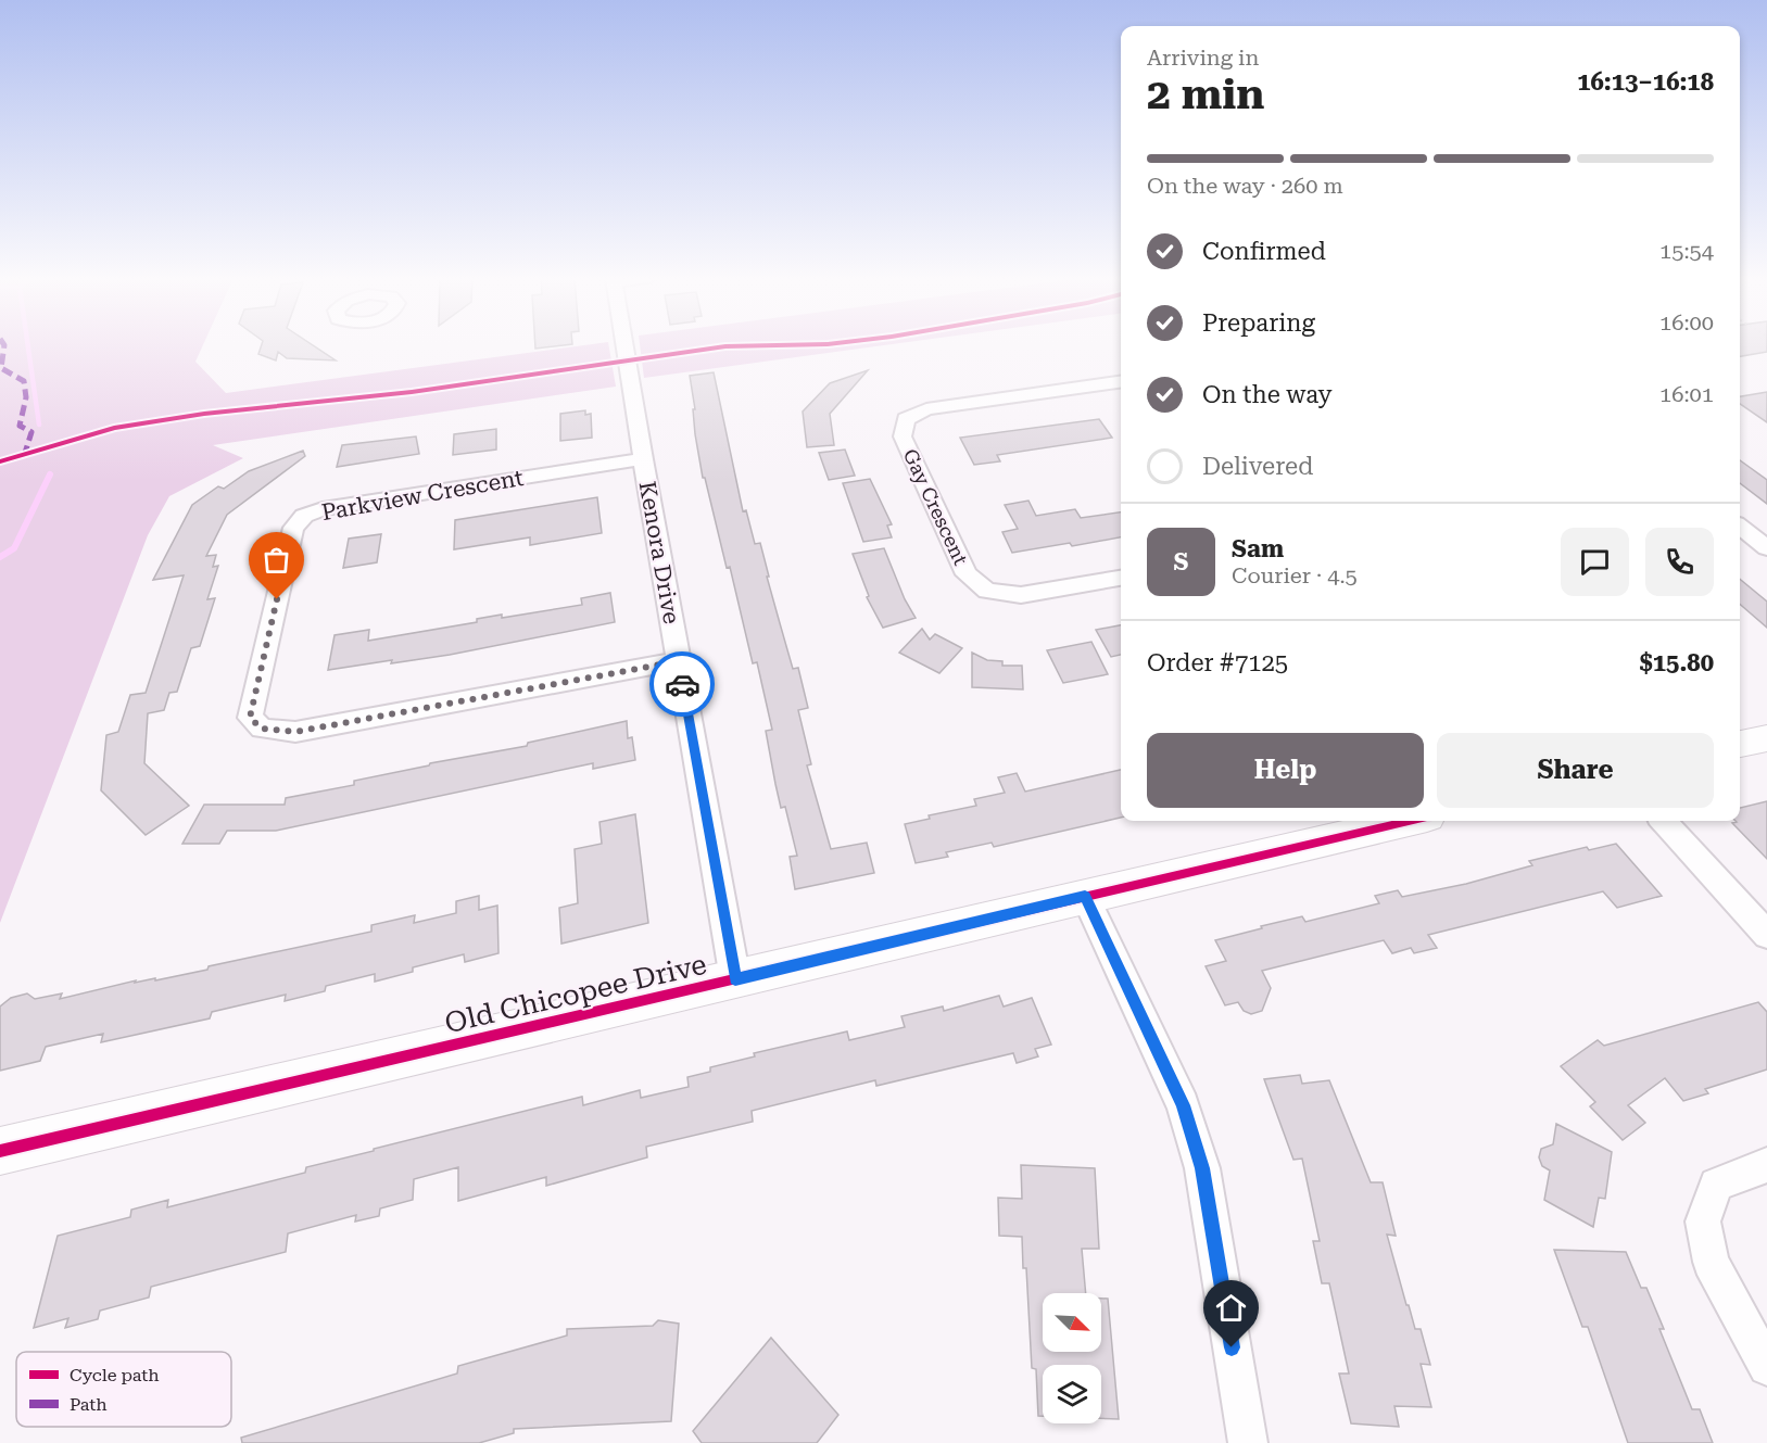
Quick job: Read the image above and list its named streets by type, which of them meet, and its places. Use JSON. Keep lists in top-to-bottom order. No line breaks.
{"streets":{"street":["Parkview Crescent","Gay Crescent","Kenora Drive","Old Chicopee Drive"]},"crossings":[["Parkview Crescent","Kenora Drive"],["Kenora Drive","Old Chicopee Drive"]],"legend":["Cycle path","Path"],"north":"bottom right","page":{"heading":["2 min","Arriving in","16:13–16:18"],"panel":["Sam","Courier · 4.5","Order #7125","$15.80"],"bar":"On the way · 260 m","list":[["Confirmed","15:54"],["Preparing","16:00"],["On the way","16:01"],"Delivered"],"round":"S","buttons":["Help","Share"]}}
